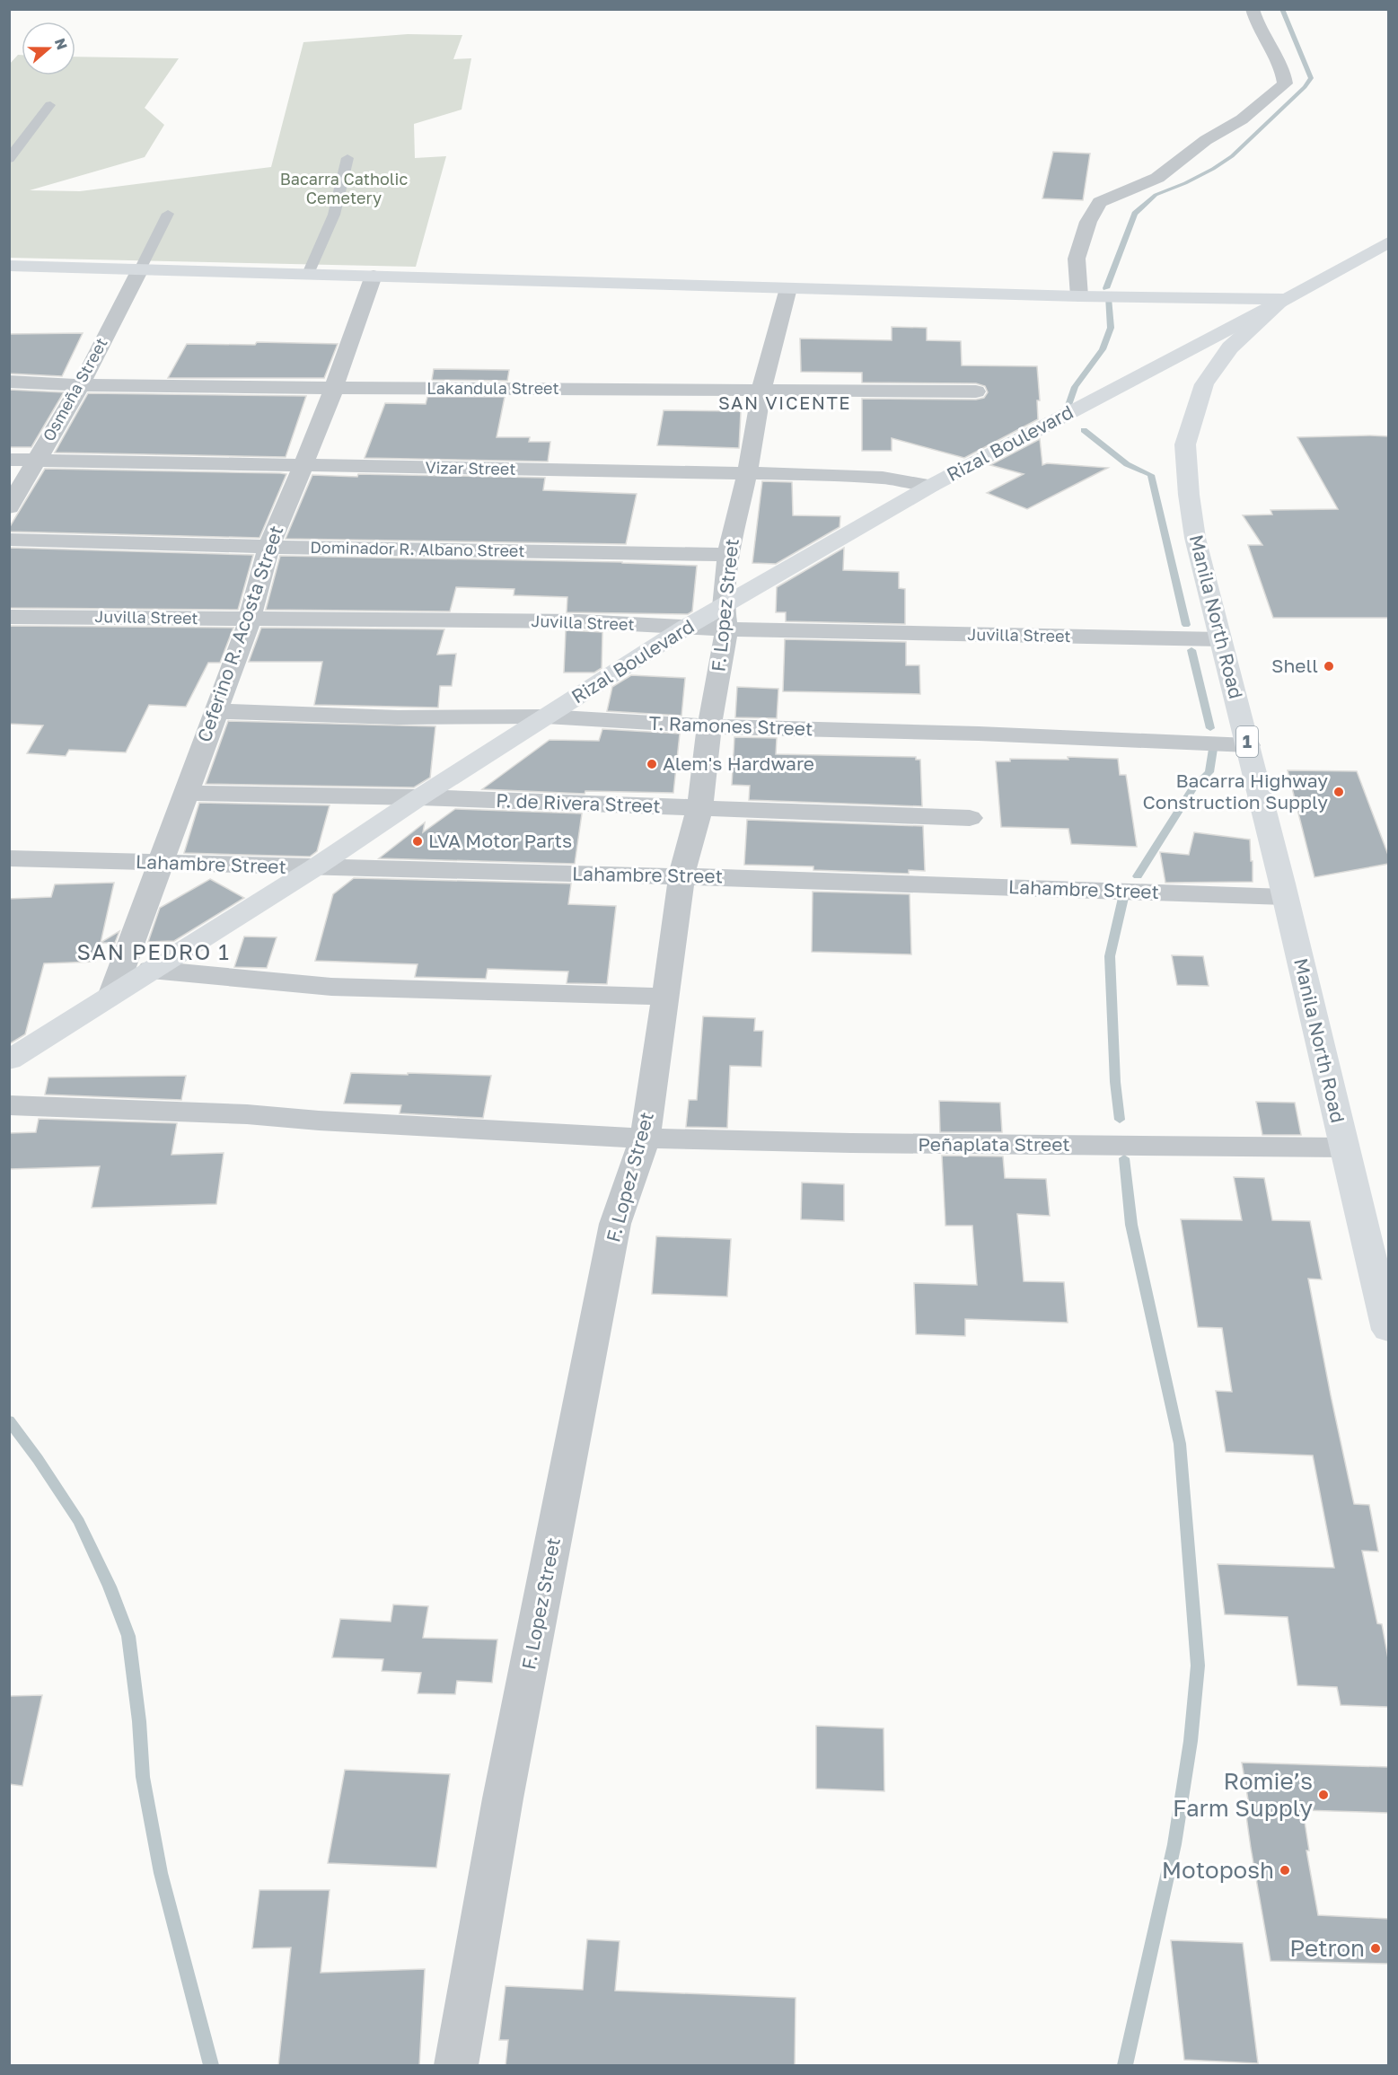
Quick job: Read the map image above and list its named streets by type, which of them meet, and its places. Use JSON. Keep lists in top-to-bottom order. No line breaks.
{"streets":{"main road":["Rizal Boulevard","Manila North Road","1"],"street":["Lakandula Street","Osmeña Street","Vizar Street","Dominador R. Albano Street","F. Lopez Street","Juvilla Street","Ceferino R. Acosta Street","T. Ramones Street","P. de Rivera Street","Lahambre Street","Peñaplata Street"]},"crossings":[["Lakandula Street","Osmeña Street"],["Lakandula Street","F. Lopez Street"],["Lakandula Street","Ceferino R. Acosta Street"],["Osmeña Street","Vizar Street"],["Rizal Boulevard","Vizar Street"],["Rizal Boulevard","F. Lopez Street"],["Rizal Boulevard","Manila North Road"],["Rizal Boulevard","Juvilla Street"],["Rizal Boulevard","Ceferino R. Acosta Street"],["Rizal Boulevard","T. Ramones Street"],["Rizal Boulevard","P. de Rivera Street"],["Rizal Boulevard","Lahambre Street"],["Vizar Street","F. Lopez Street"],["Vizar Street","Ceferino R. Acosta Street"],["Dominador R. Albano Street","F. Lopez Street"],["Dominador R. Albano Street","Ceferino R. Acosta Street"],["F. Lopez Street","Juvilla Street"],["F. Lopez Street","T. Ramones Street"],["F. Lopez Street","P. de Rivera Street"],["F. Lopez Street","Lahambre Street"],["F. Lopez Street","Peñaplata Street"],["Manila North Road","Juvilla Street"],["Manila North Road","T. Ramones Street"],["Manila North Road","Lahambre Street"],["Manila North Road","Peñaplata Street"],["Juvilla Street","Ceferino R. Acosta Street"],["Ceferino R. Acosta Street","T. Ramones Street"],["Ceferino R. Acosta Street","P. de Rivera Street"],["Ceferino R. Acosta Street","Lahambre Street"]],"districts":["SAN VICENTE","SAN PEDRO 1"],"parks":["Bacarra Catholic Cemetery"],"places":["Shell","Alem's Hardware","Bacarra Highway Construction Supply","LVA Motor Parts","Romie’s Farm Supply","Motoposh","Petron"],"north":"right"}
